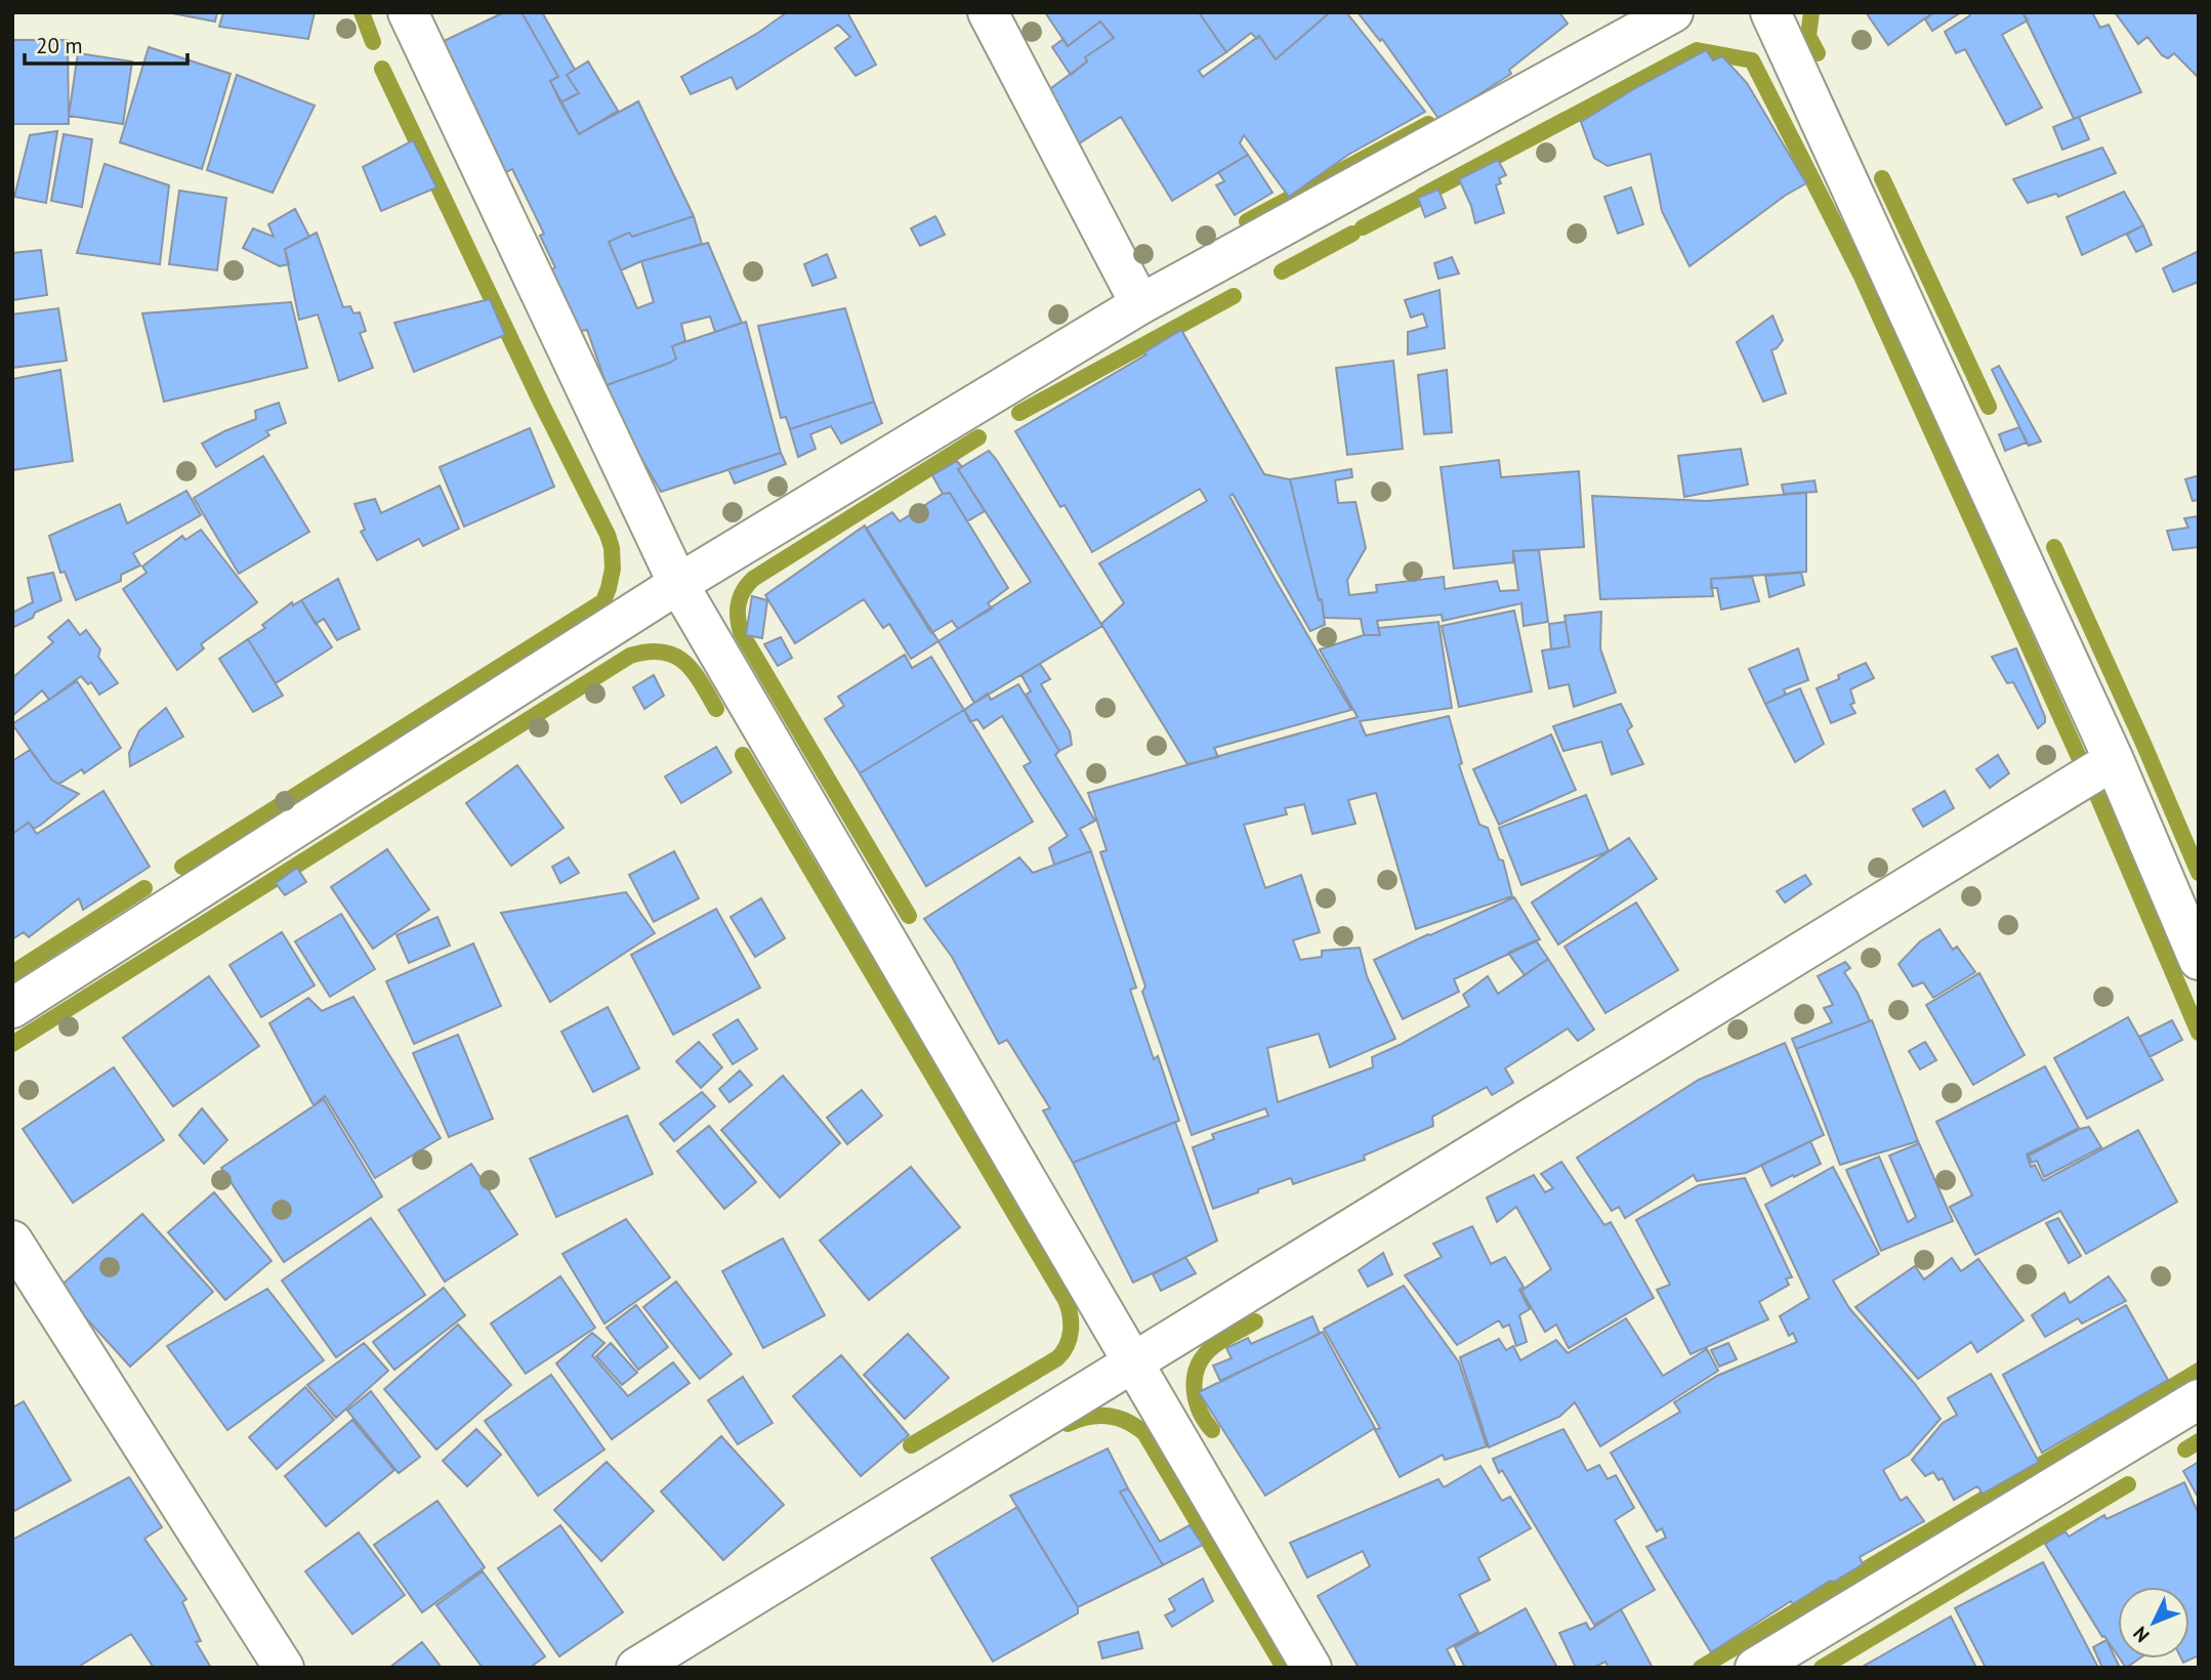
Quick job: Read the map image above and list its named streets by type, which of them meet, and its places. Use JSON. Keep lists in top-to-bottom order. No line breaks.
{"scale_bar":"20 m","north":"bottom left"}
